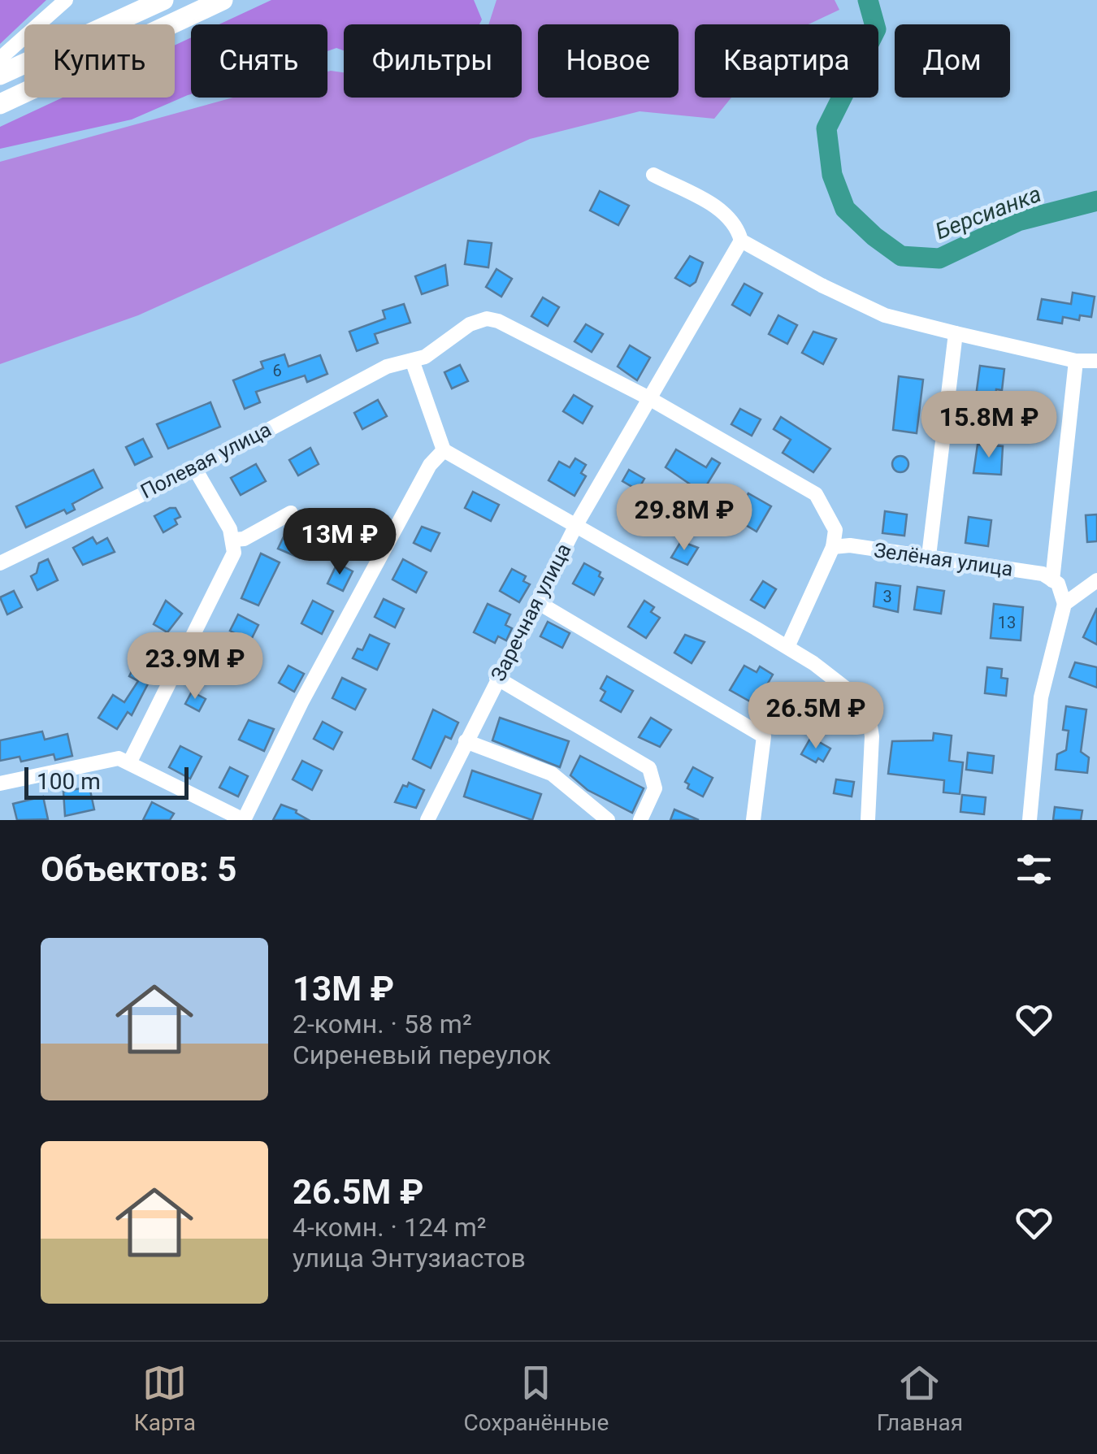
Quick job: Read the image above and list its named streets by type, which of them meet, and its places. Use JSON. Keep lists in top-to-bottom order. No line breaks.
{"streets":{"street":["Полевая улица","Зелёная улица","Заречная улица"]},"crossings":[["Полевая улица","Заречная улица"]],"water":["Берсианка"],"house_numbers":["6","3","13"],"scale_bar":"100 m","page":{"chip":["Купить","Снять","Фильтры","Новое","Квартира","Дом"],"price":["15.8M ₽","29.8M ₽","13M ₽","23.9M ₽","26.5M ₽"],"scale":"100 m","heading":"Объектов: 5","list":[{"name":"13M ₽","note":"2-комн. · 58 m² · Сиреневый переулок"},{"name":"26.5M ₽","note":"4-комн. · 124 m² · улица Энтузиастов"}],"tabs":["Карта","Сохранённые","Главная"]}}
